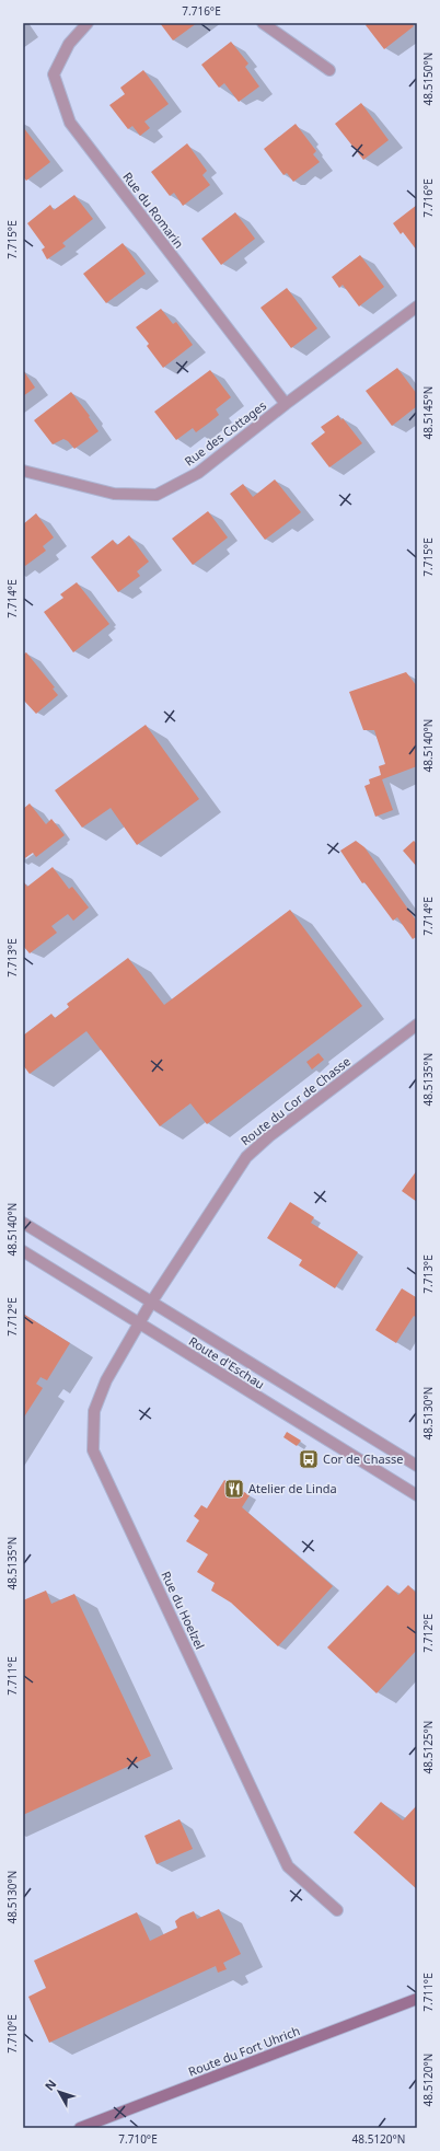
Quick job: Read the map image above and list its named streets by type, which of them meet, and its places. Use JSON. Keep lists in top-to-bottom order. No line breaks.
{"streets":{"main road":["Route du Fort Uhrich"],"street":["Rue du Romarin","Rue des Cottages","Route du Cor de Chasse","Route d'Eschau","Rue du Hoelzel"]},"crossings":[["Rue du Romarin","Rue des Cottages"],["Route du Cor de Chasse","Route d'Eschau"],["Route du Cor de Chasse","Rue du Hoelzel"],["Route d'Eschau","Rue du Hoelzel"]],"places":{"bus stop":["Cor de Chasse"],"restaurant":["Atelier de Linda"]},"north":"top left","coordinates":["7.716°E","48.5150°N","7.715°E","48.5145°N","7.714°E","48.5140°N","7.713°E","48.5135°N","7.712°E","48.5130°N","7.711°E","48.5125°N","7.710°E","48.5120°N"]}
